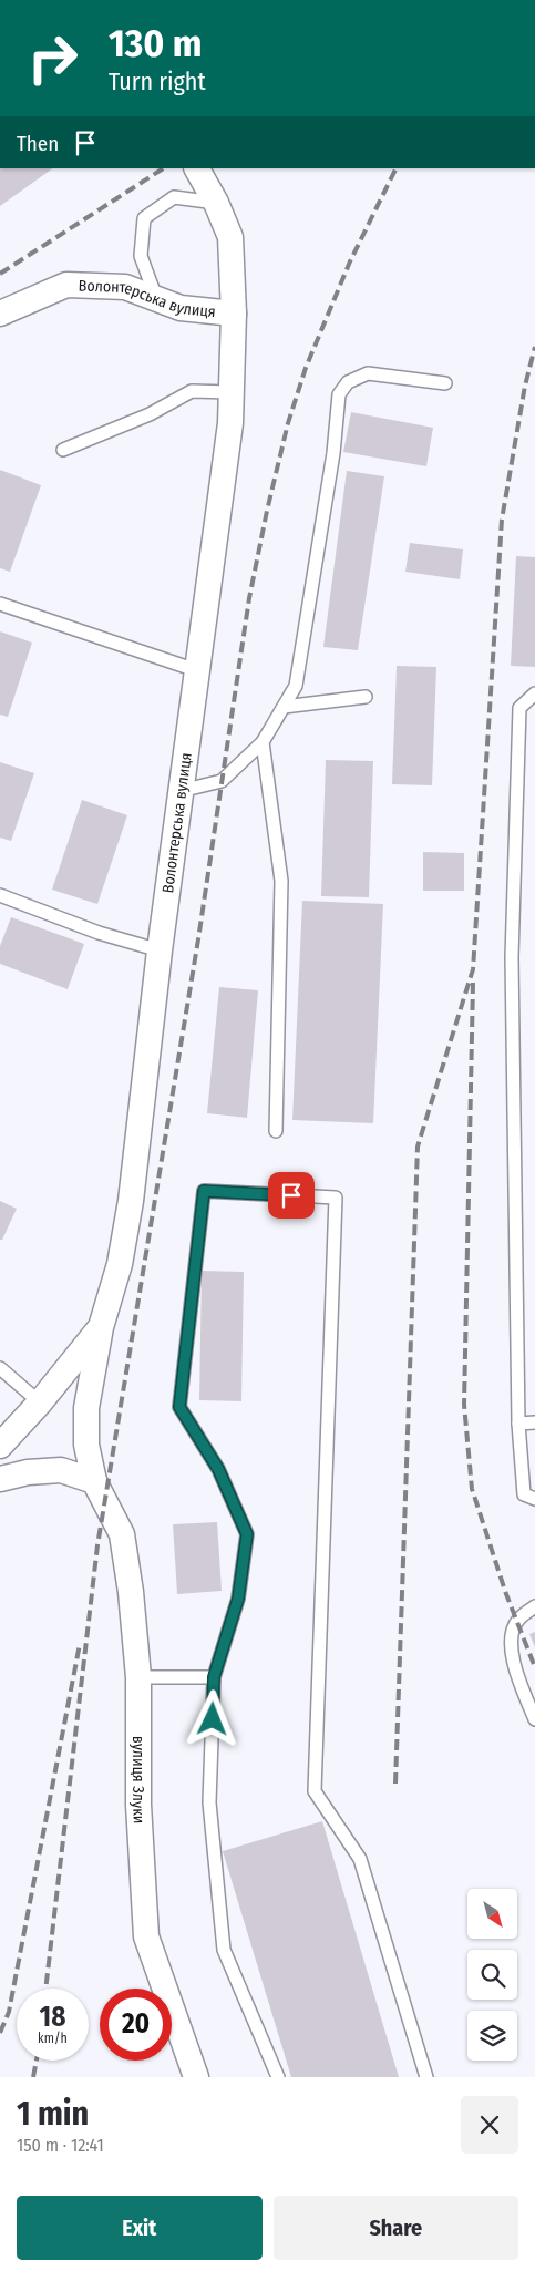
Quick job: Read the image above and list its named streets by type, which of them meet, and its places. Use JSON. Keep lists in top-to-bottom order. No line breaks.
{"streets":{"street":["Волонтерська вулиця","вулиця Злуки"]},"crossings":[["Волонтерська вулиця","вулиця Злуки"]],"north":"bottom right","page":{"turn":["130 m","Turn right"],"then":"Then","speed":"18 km/h","limit":"20","heading":["1 min","150 m · 12:41"],"buttons":["Exit","Share"]}}
